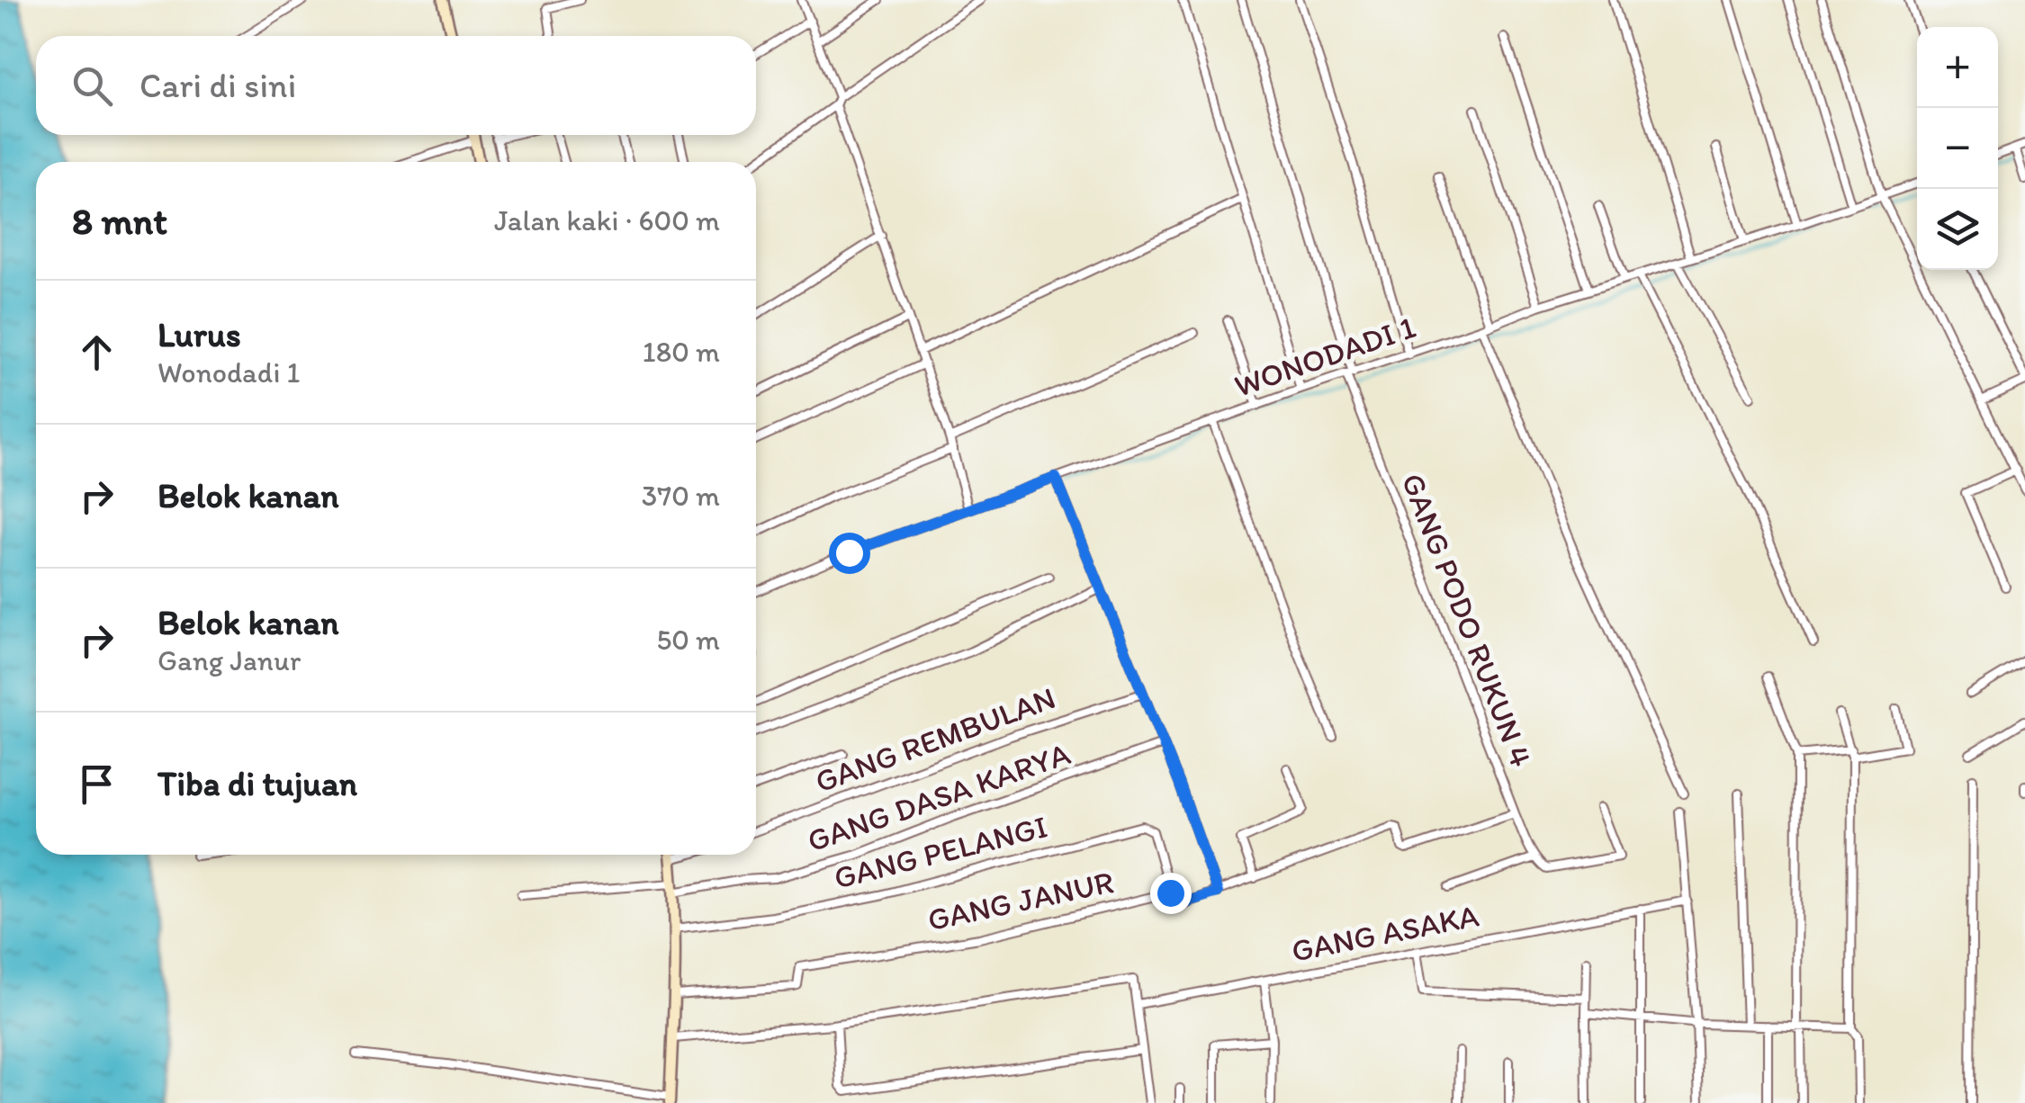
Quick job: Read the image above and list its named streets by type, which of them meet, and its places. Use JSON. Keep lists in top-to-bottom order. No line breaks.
{"streets":{"street":["WONODADI 1","GANG PODO RUKUN 4","GANG REMBULAN","GANG DASA KARYA","GANG PELANGI","GANG JANUR","GANG ASAKA"]},"crossings":[["WONODADI 1","GANG PODO RUKUN 4"],["GANG PODO RUKUN 4","GANG JANUR"],["GANG PELANGI","GANG JANUR"]],"page":{"map_buttons":["+","−"],"search":"Cari di sini","heading":["8 mnt","Jalan kaki · 600 m"],"list":[["Lurus","Wonodadi 1","180 m"],["Belok kanan","370 m"],["Belok kanan","Gang Janur","50 m"],"Tiba di tujuan"]}}
